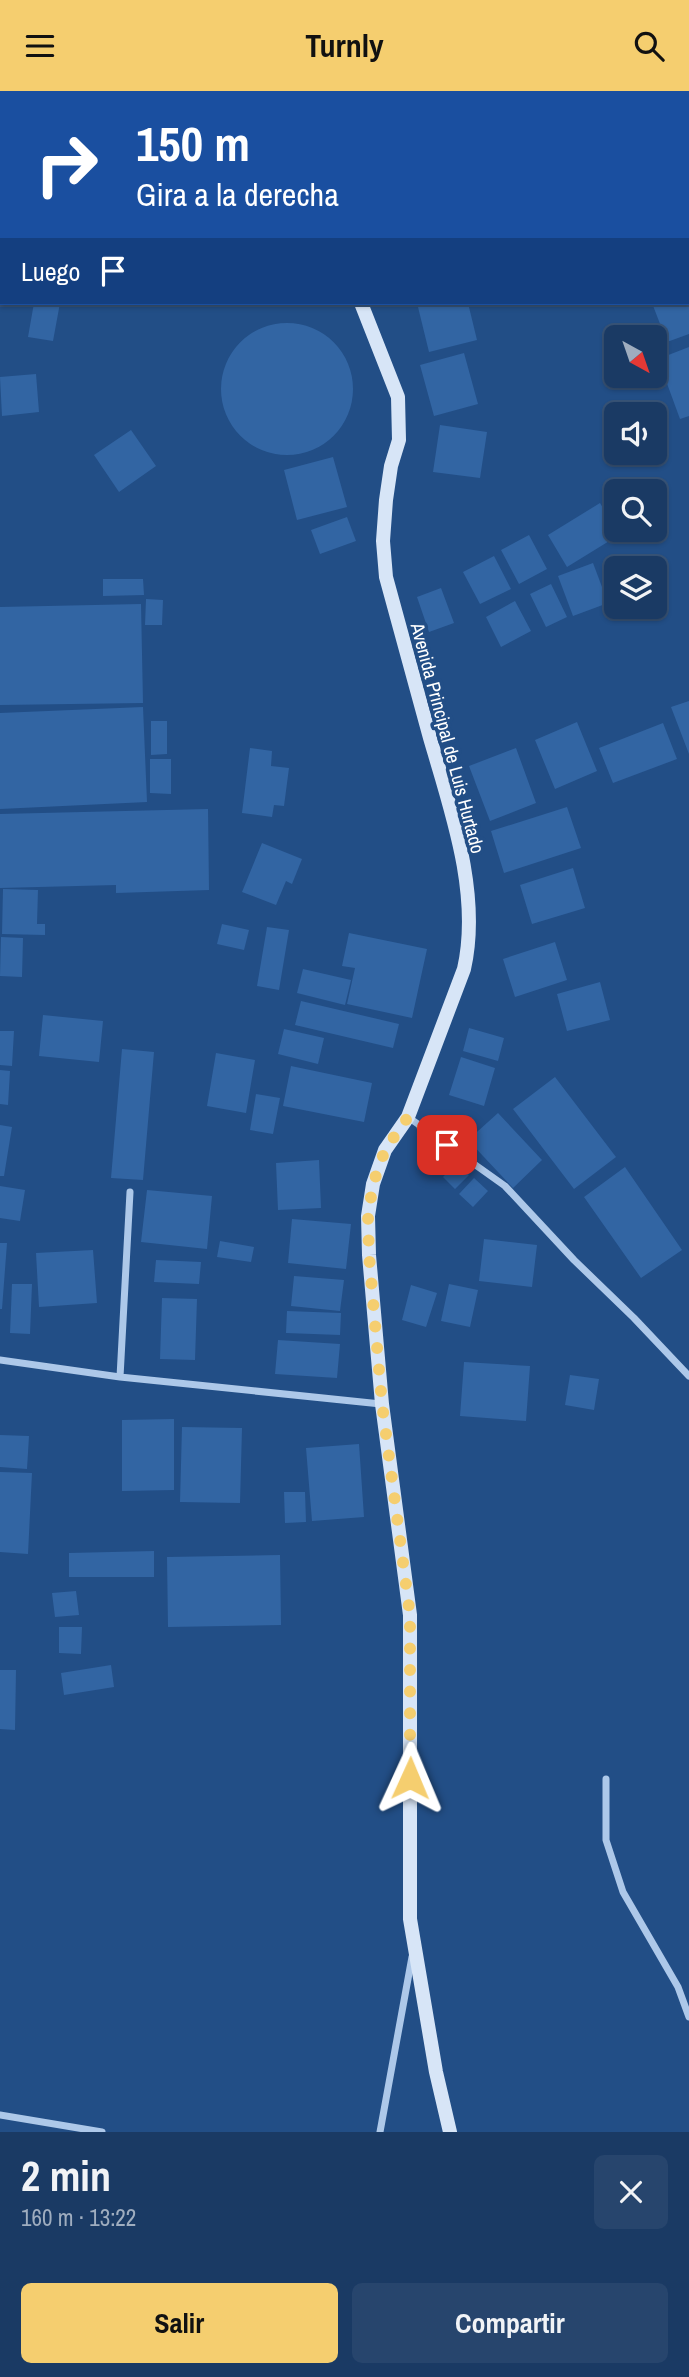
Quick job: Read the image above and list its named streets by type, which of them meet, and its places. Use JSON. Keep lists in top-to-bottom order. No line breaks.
{"streets":{"street":["Avenida Principal de Luis Hurtado"]},"north":"bottom right","page":{"header":"Turnly","turn":["150 m","Gira a la derecha"],"then":"Luego","heading":["2 min","160 m · 13:22"],"buttons":["Salir","Compartir"]}}
